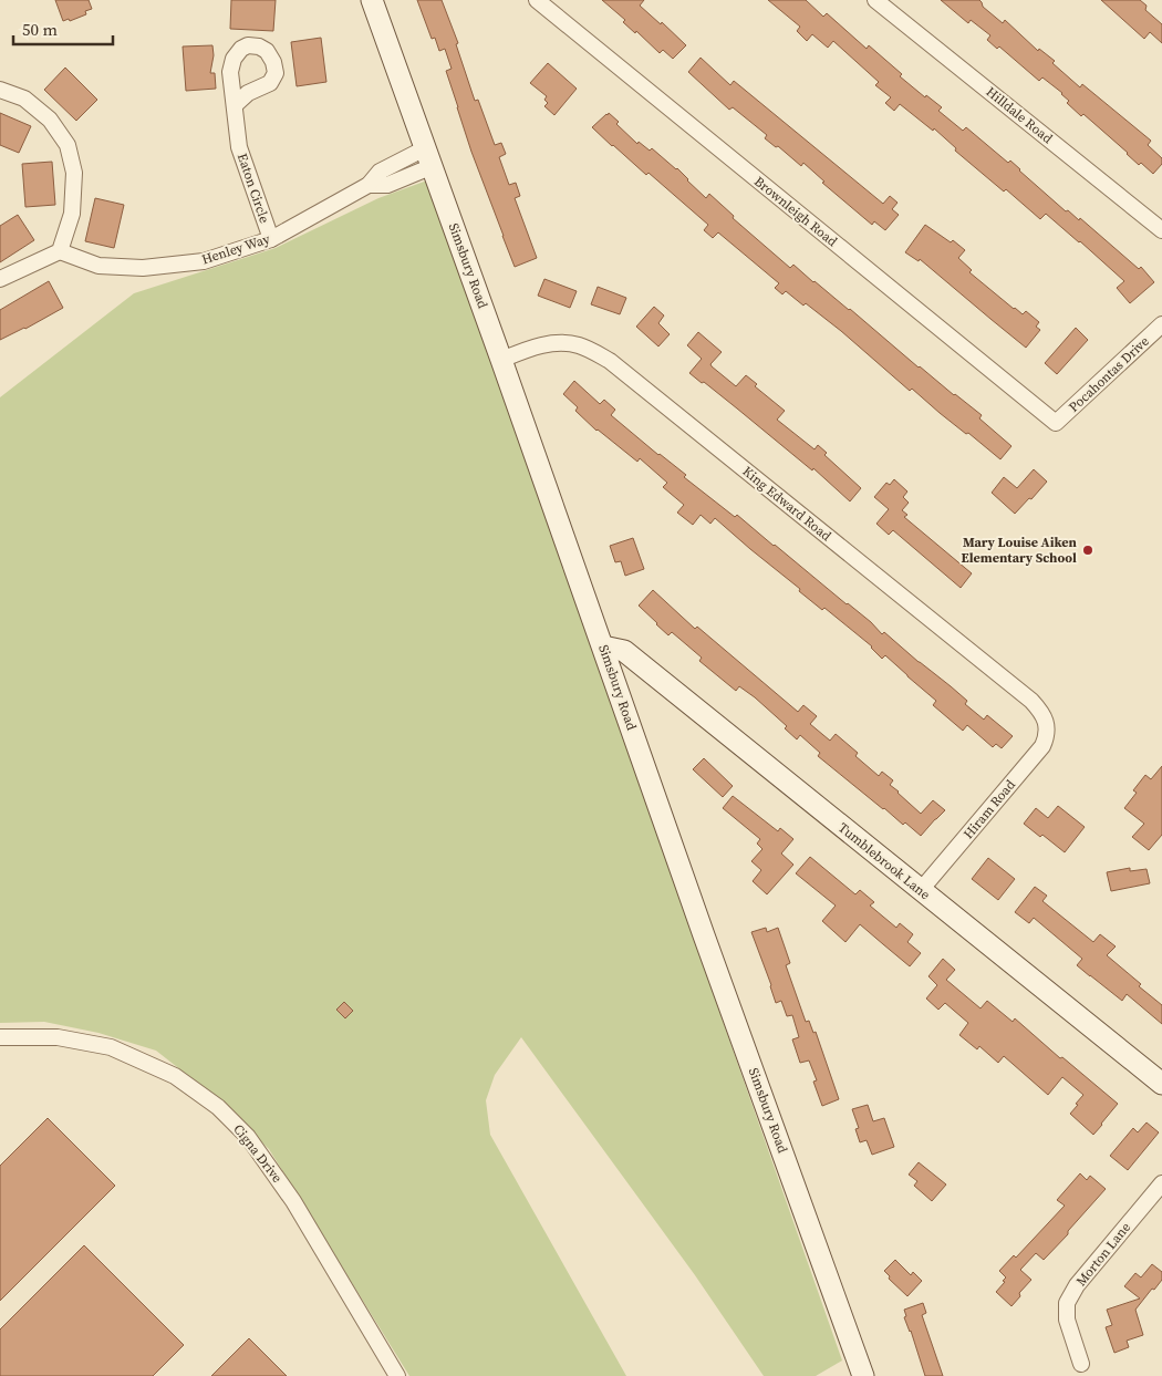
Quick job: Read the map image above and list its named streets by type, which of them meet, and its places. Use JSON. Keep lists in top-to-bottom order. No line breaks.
{"streets":{"main road":["Simsbury Road","Tumblebrook Lane"],"street":["Hilldale Road","Eaton Circle","Brownleigh Road","Henley Way","Pocahontas Drive","King Edward Road","Hiram Road","Cigna Drive","Morton Lane"]},"crossings":[["Eaton Circle","Henley Way"],["Brownleigh Road","Pocahontas Drive"],["Henley Way","Simsbury Road"],["Simsbury Road","King Edward Road"],["Simsbury Road","Tumblebrook Lane"],["King Edward Road","Hiram Road"],["Hiram Road","Tumblebrook Lane"]],"places":["Mary Louise Aiken Elementary School"],"scale_bar":"50 m"}
